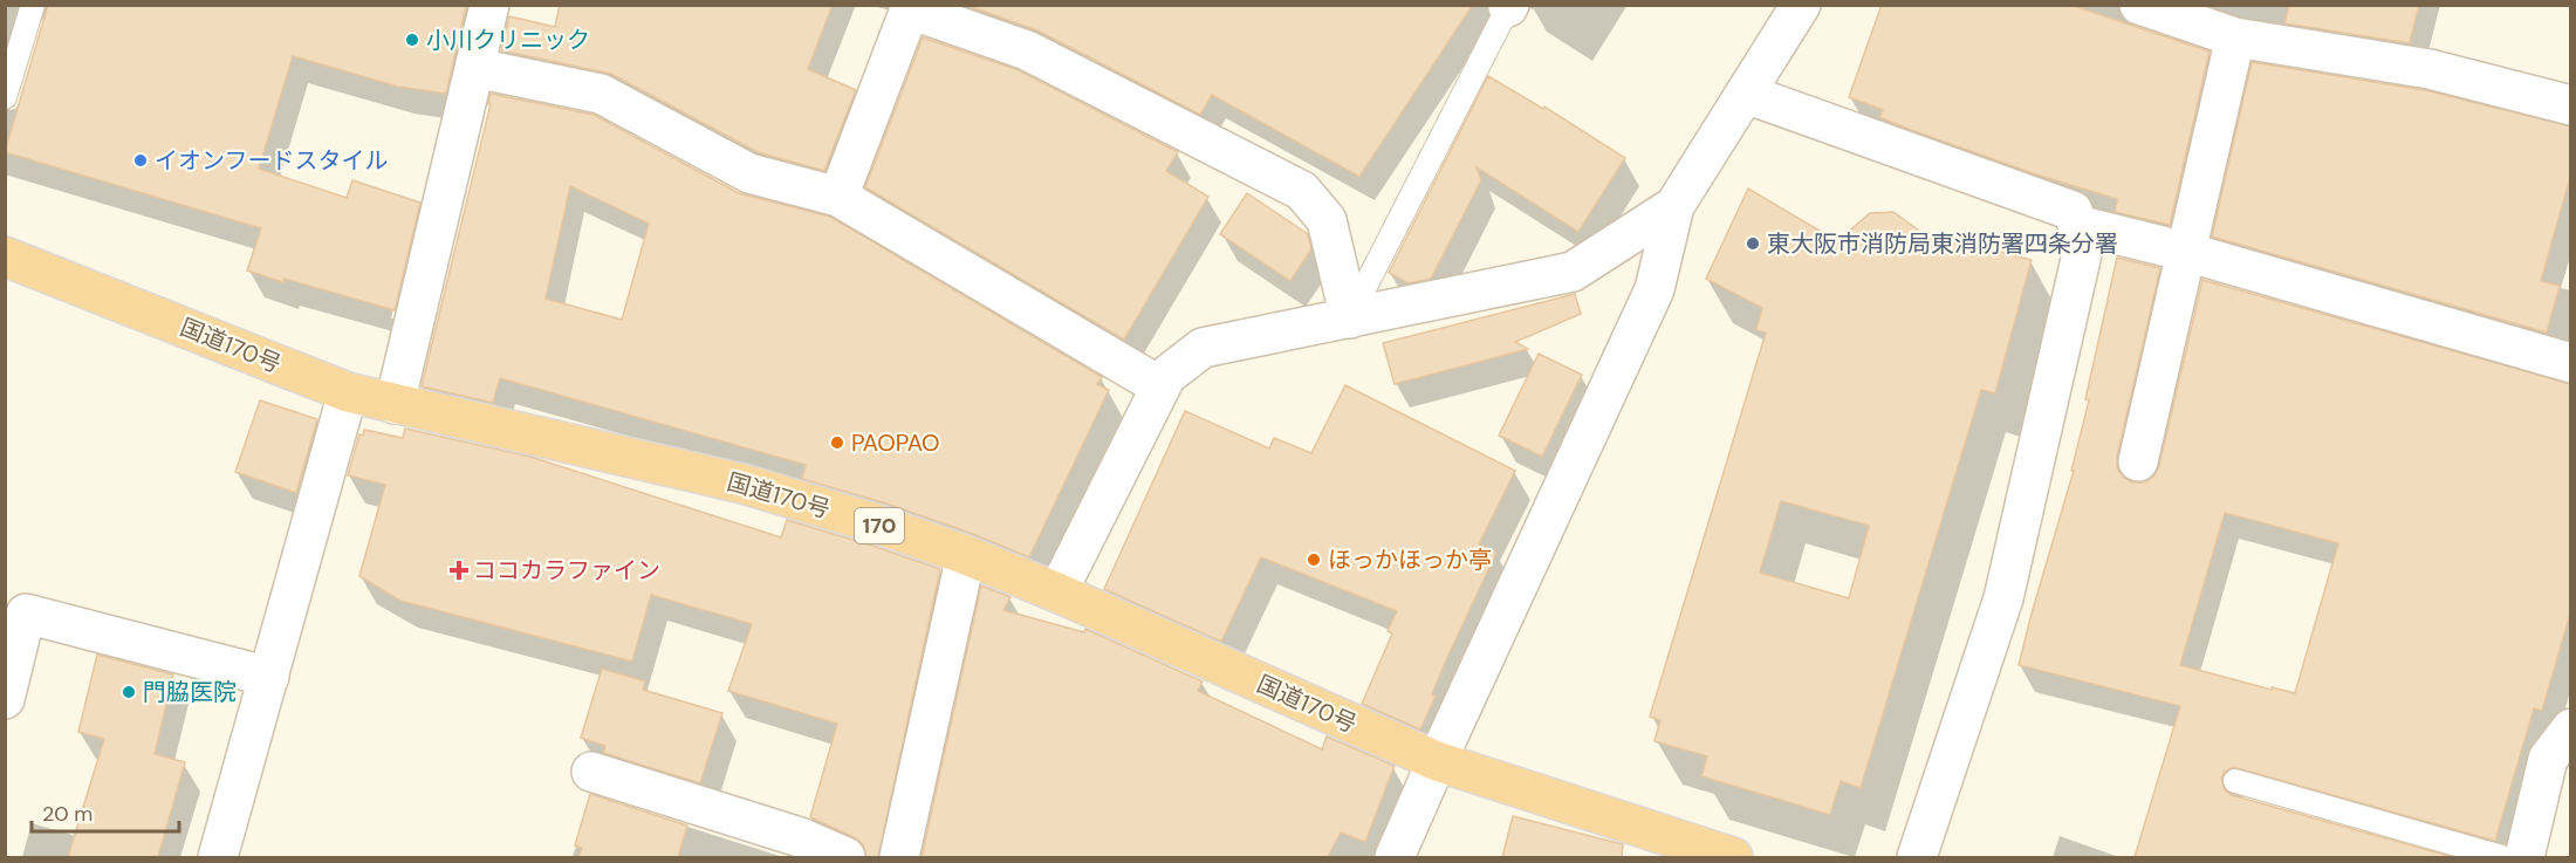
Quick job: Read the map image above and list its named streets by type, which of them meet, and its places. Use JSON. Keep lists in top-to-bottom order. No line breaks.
{"streets":{"highway":["国道170号","170"]},"places":{"other":["小川クリニック","イオンフードスタイル","東大阪市消防局東消防署四条分署","PAOPAO","ほっかほっか亭","門脇医院"],"health":["ココカラファイン"]},"scale_bar":"20 m"}
